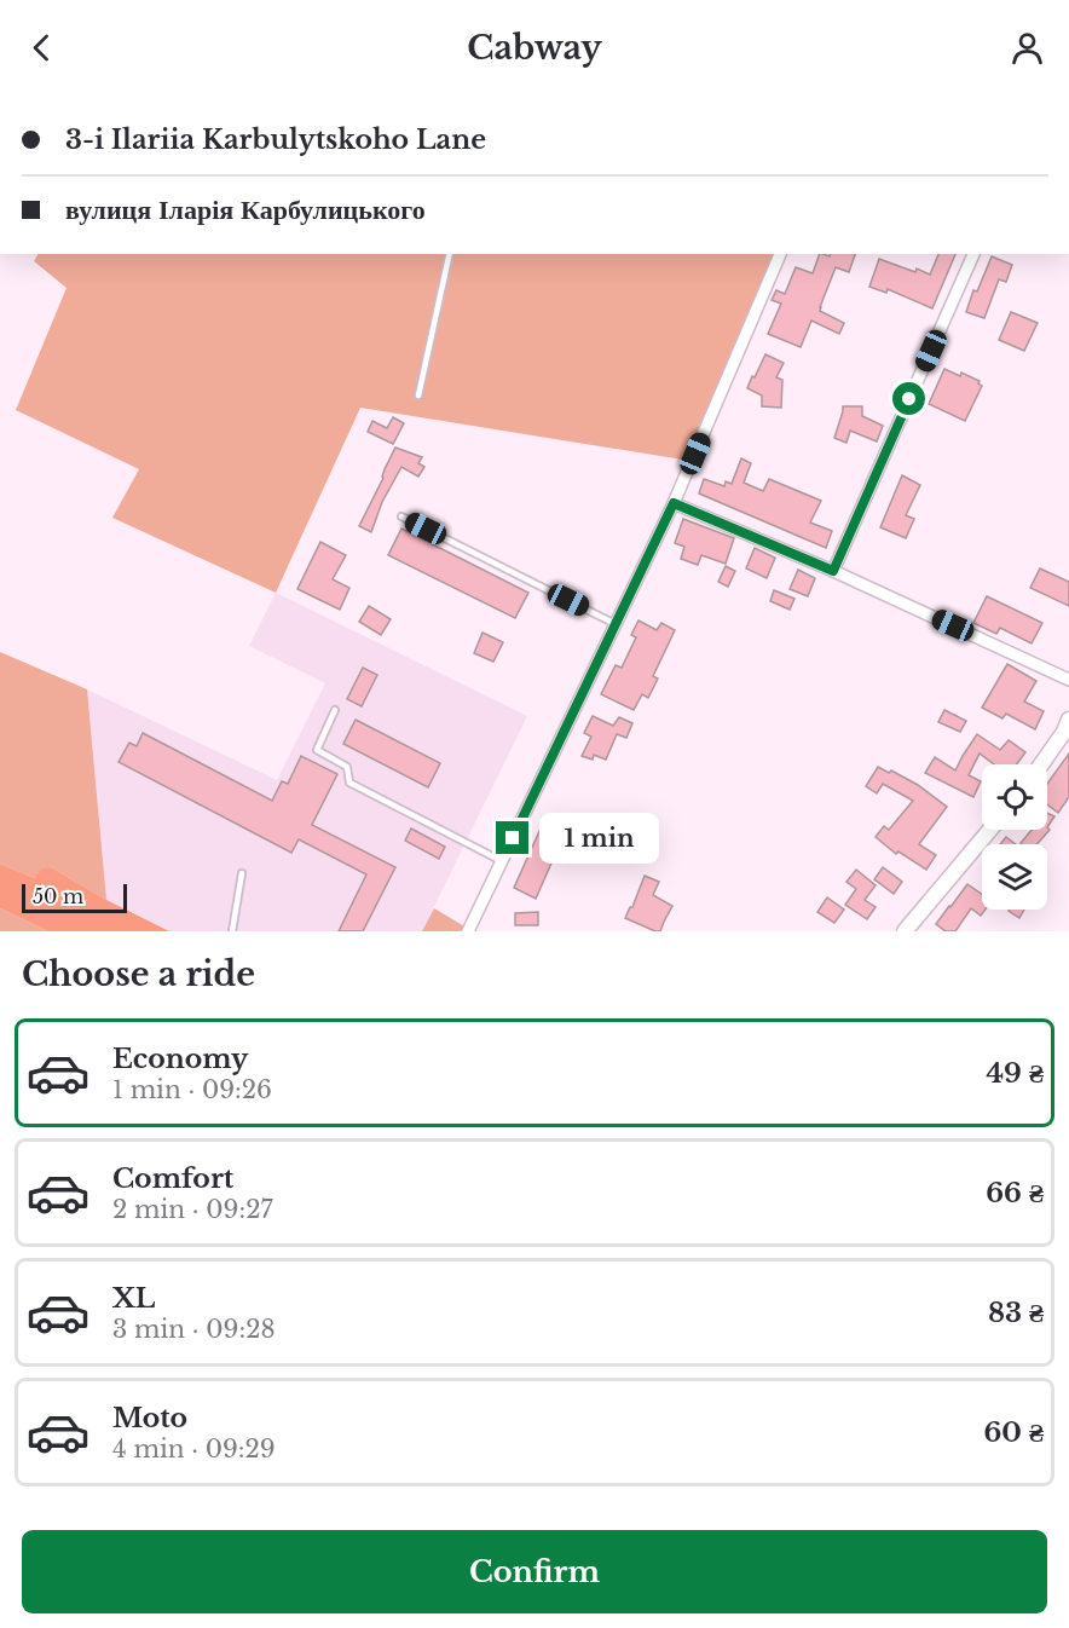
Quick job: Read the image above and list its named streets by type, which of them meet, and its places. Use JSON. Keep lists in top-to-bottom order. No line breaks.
{"scale_bar":"50 m","page":{"header":"Cabway","banner":["3-i Ilariia Karbulytskoho Lane","вулиця Іларія Карбулицького"],"bubble":"1 min","scale":"50 m","heading":"Choose a ride","list":[{"name":"Economy","note":"1 min · 09:26","value":"49 ₴"},{"name":"Comfort","note":"2 min · 09:27","value":"66 ₴"},{"name":"XL","note":"3 min · 09:28","value":"83 ₴"},{"name":"Moto","note":"4 min · 09:29","value":"60 ₴"}],"buttons":"Confirm"}}
